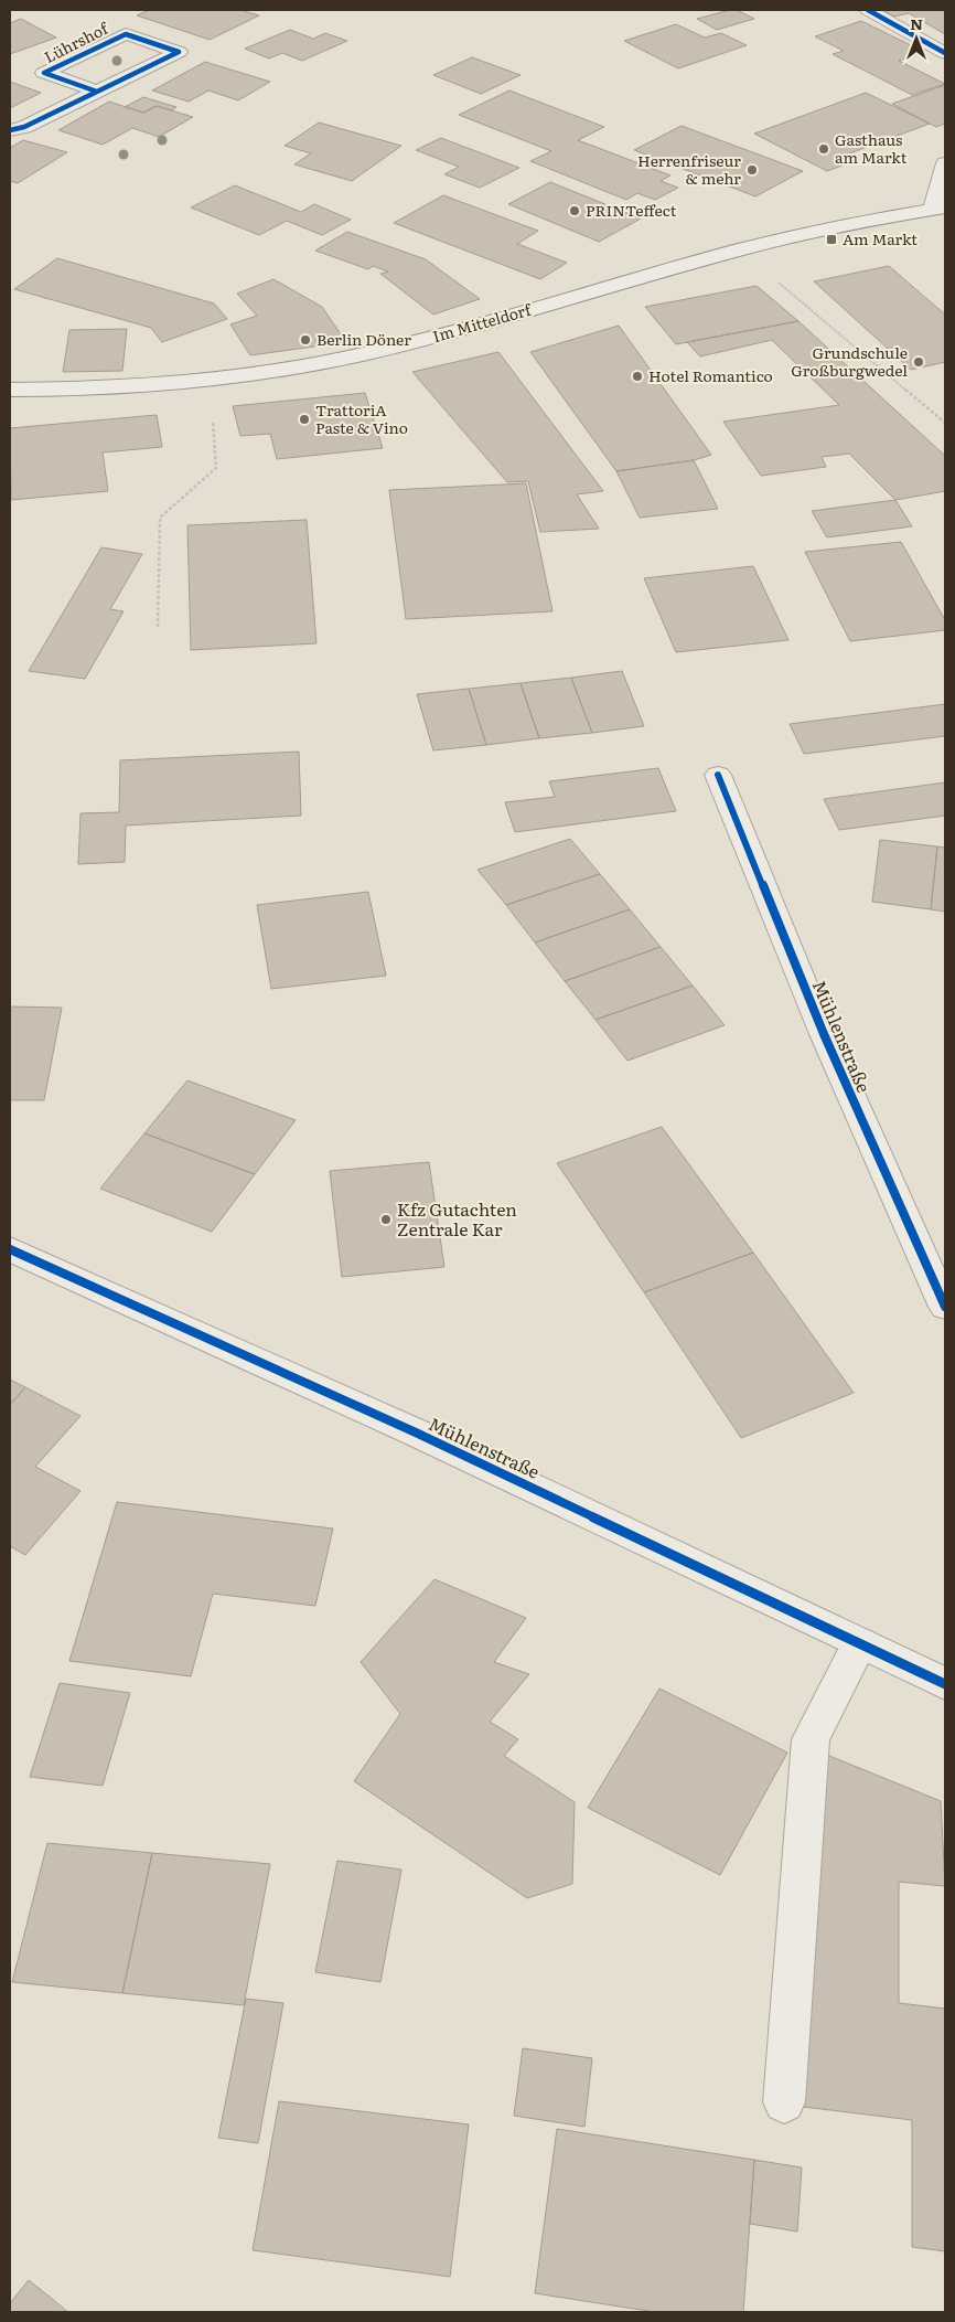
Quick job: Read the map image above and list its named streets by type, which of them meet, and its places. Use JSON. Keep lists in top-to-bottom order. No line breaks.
{"streets":{"street":["Lührshof","Im Mitteldorf","Mühlenstraße"]},"places":{"other":["Gasthaus am Markt","Herrenfriseur & mehr","PRINTeffect","Berlin Döner","Grundschule Großburgwedel","Hotel Romantico","TrattoriA Paste & Vino","Kfz Gutachten Zentrale Kar"],"transit":["Am Markt"]},"north":"top"}
